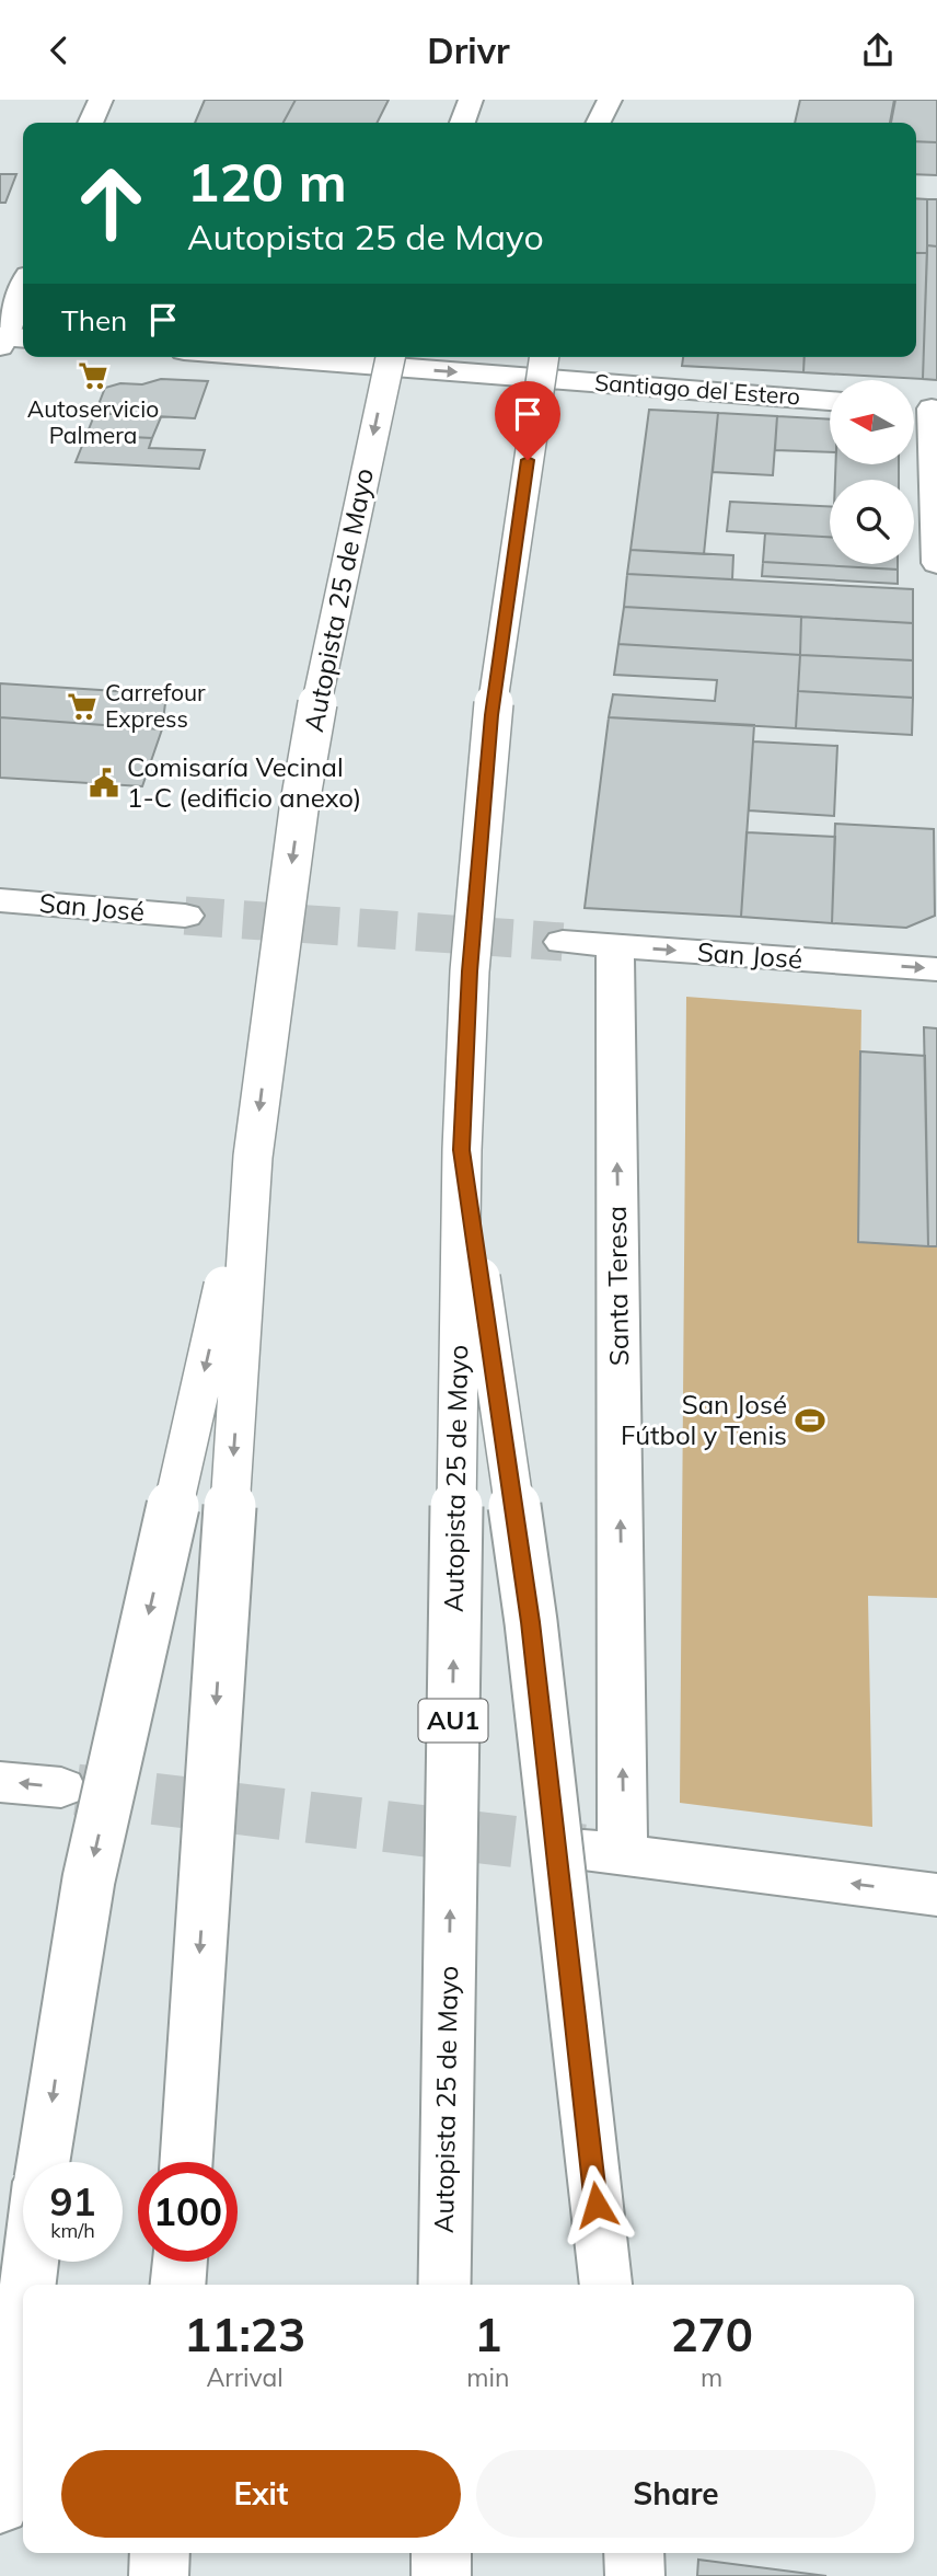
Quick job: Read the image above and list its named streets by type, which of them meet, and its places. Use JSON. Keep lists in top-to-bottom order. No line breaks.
{"streets":{"main road":["Santiago del Estero","Autopista 25 de Mayo","San José","Santa Teresa","AU1"]},"crossings":[["San José","Santa Teresa"]],"one_way":["Santiago del Estero","San José"],"places":{"supermarket":["Autoservicio Palmera","Carrefour Express"],"public building":["Comisaría Vecinal 1-C (edificio anexo)"],"sports":["San José Fútbol y Tenis"]},"north":"left","page":{"header":"Drivr","turn":["120 m","Autopista 25 de Mayo"],"then":"Then","speed":"91 km/h","limit":"100","eta":["11:23","Arrival","1","min","270","m"],"buttons":["Exit","Share"]}}
